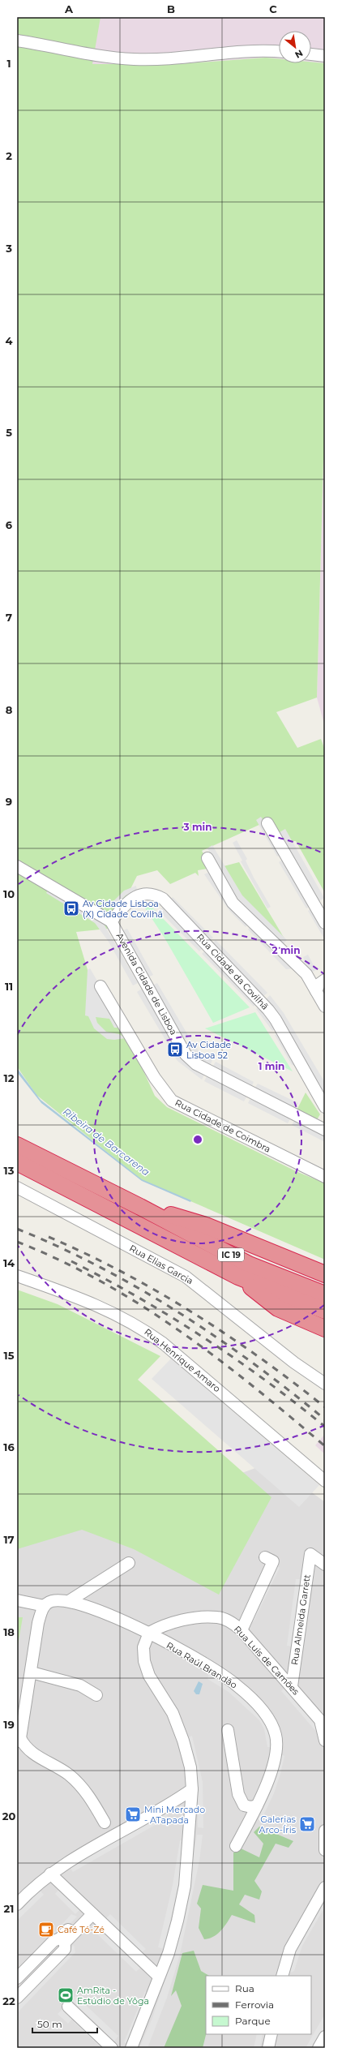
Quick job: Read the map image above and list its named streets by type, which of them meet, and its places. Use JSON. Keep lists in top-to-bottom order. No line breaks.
{"streets":{"highway":["IC 19"],"street":["Rua Cidade da Covilhã","Avenida Cidade de Lisboa","Rua Cidade de Coimbra","Rua Elias Garcia","Rua Henrique Amaro","Rua Almeida Garrett","Rua Luis de Camões","Rua Raúl Brandão"]},"crossings":[["Rua Cidade da Covilhã","Avenida Cidade de Lisboa"],["Rua Almeida Garrett","Rua Luis de Camões"],["Rua Luis de Camões","Rua Raúl Brandão"]],"water":["Ribeira de Barcarena"],"places":{"bus stop":["Av Cidade Lisboa (X) Cidade Covilhã","Av Cidade Lisboa 52"],"supermarket":["Mini Mercado - ATapada","Galerias Arco-Íris"],"cafe":["Café Tó-Zé"],"sports":["AmRita - Estúdio de Yôga"]},"legend":["Rua","Ferrovia","Parque"],"scale_bar":"50 m","north":"bottom right","grid":{"columns":["A","B","C"],"rows":["1","2","3","4","5","6","7","8","9","10","11","12","13","14","15","16","17","18","19","20","21","22"]},"rings":["3 min","2 min","1 min"]}
